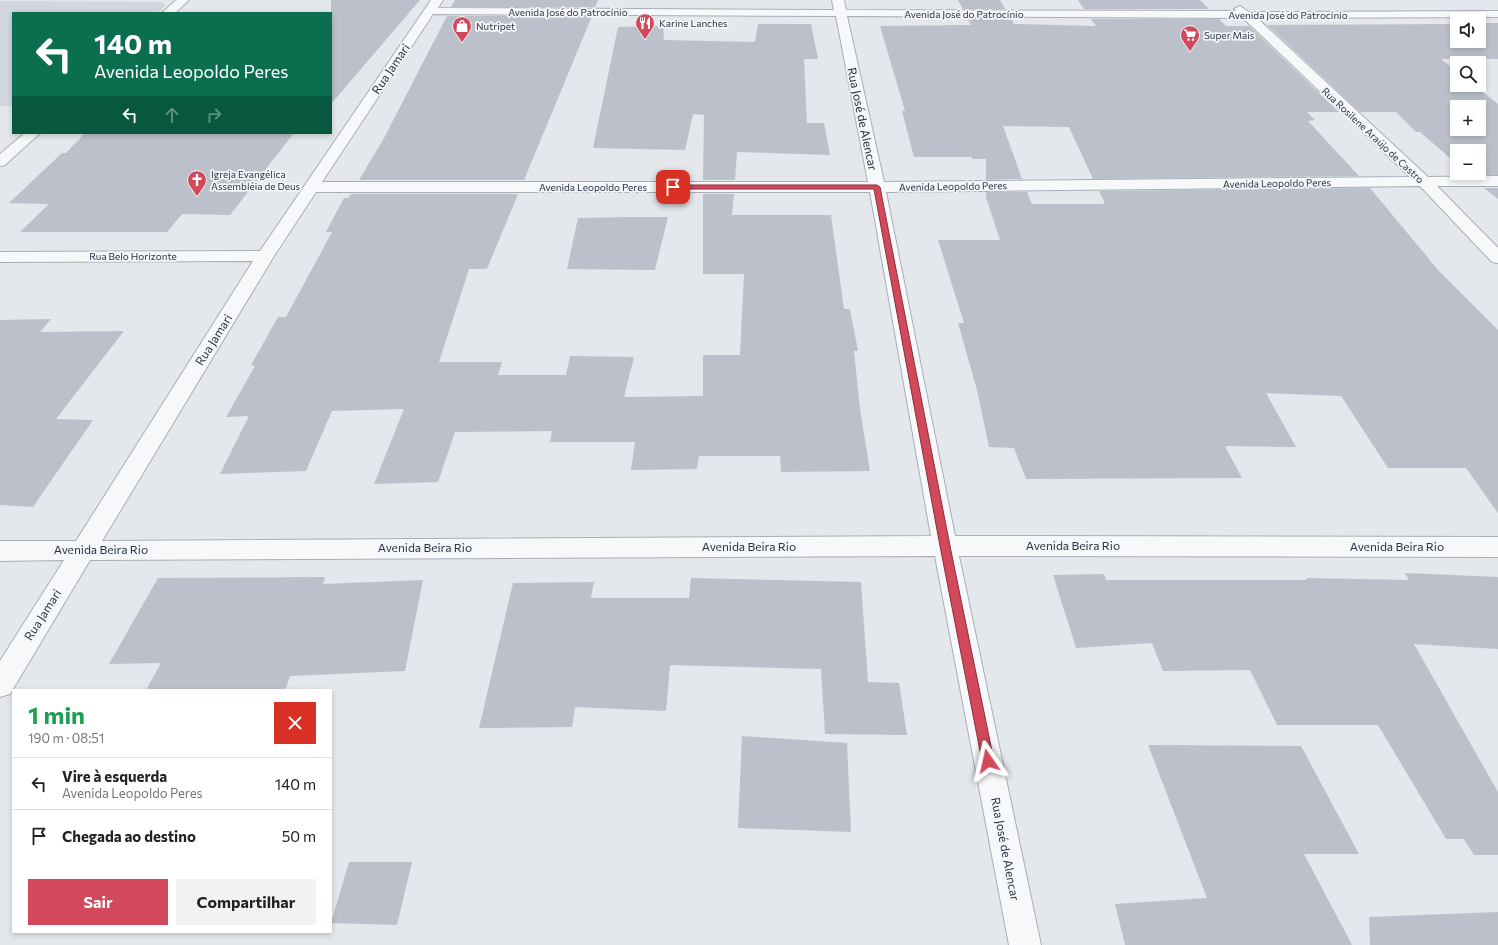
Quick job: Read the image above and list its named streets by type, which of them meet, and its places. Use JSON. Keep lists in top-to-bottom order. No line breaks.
{"streets":{"street":["Avenida José do Patrocínio","Rua Jamari","Rua José de Alencar","Rua Rosilene Araújo de Castro","Avenida Leopoldo Peres","Rua Belo Horizonte","Avenida Beira Rio"]},"crossings":[["Avenida José do Patrocínio","Rua Jamari"],["Avenida José do Patrocínio","Rua José de Alencar"],["Avenida José do Patrocínio","Rua Rosilene Araújo de Castro"],["Rua Jamari","Avenida Leopoldo Peres"],["Rua Jamari","Rua Belo Horizonte"],["Rua Jamari","Avenida Beira Rio"],["Rua José de Alencar","Avenida Leopoldo Peres"],["Rua José de Alencar","Avenida Beira Rio"],["Rua Rosilene Araújo de Castro","Avenida Leopoldo Peres"]],"places":{"restaurant":["Karine Lanches"],"shop":["Nutripet"],"supermarket":["Super Mais"],"church":["Igreja Evangélica Assembléia de Deus"]},"page":{"map_buttons":["+","−"],"turn":["140 m","Avenida Leopoldo Peres"],"heading":["1 min","190 m · 08:51"],"list":[{"name":"Vire à esquerda","note":"Avenida Leopoldo Peres","value":"140 m"},{"name":"Chegada ao destino","value":"50 m"}],"buttons":["Sair","Compartilhar"]}}
